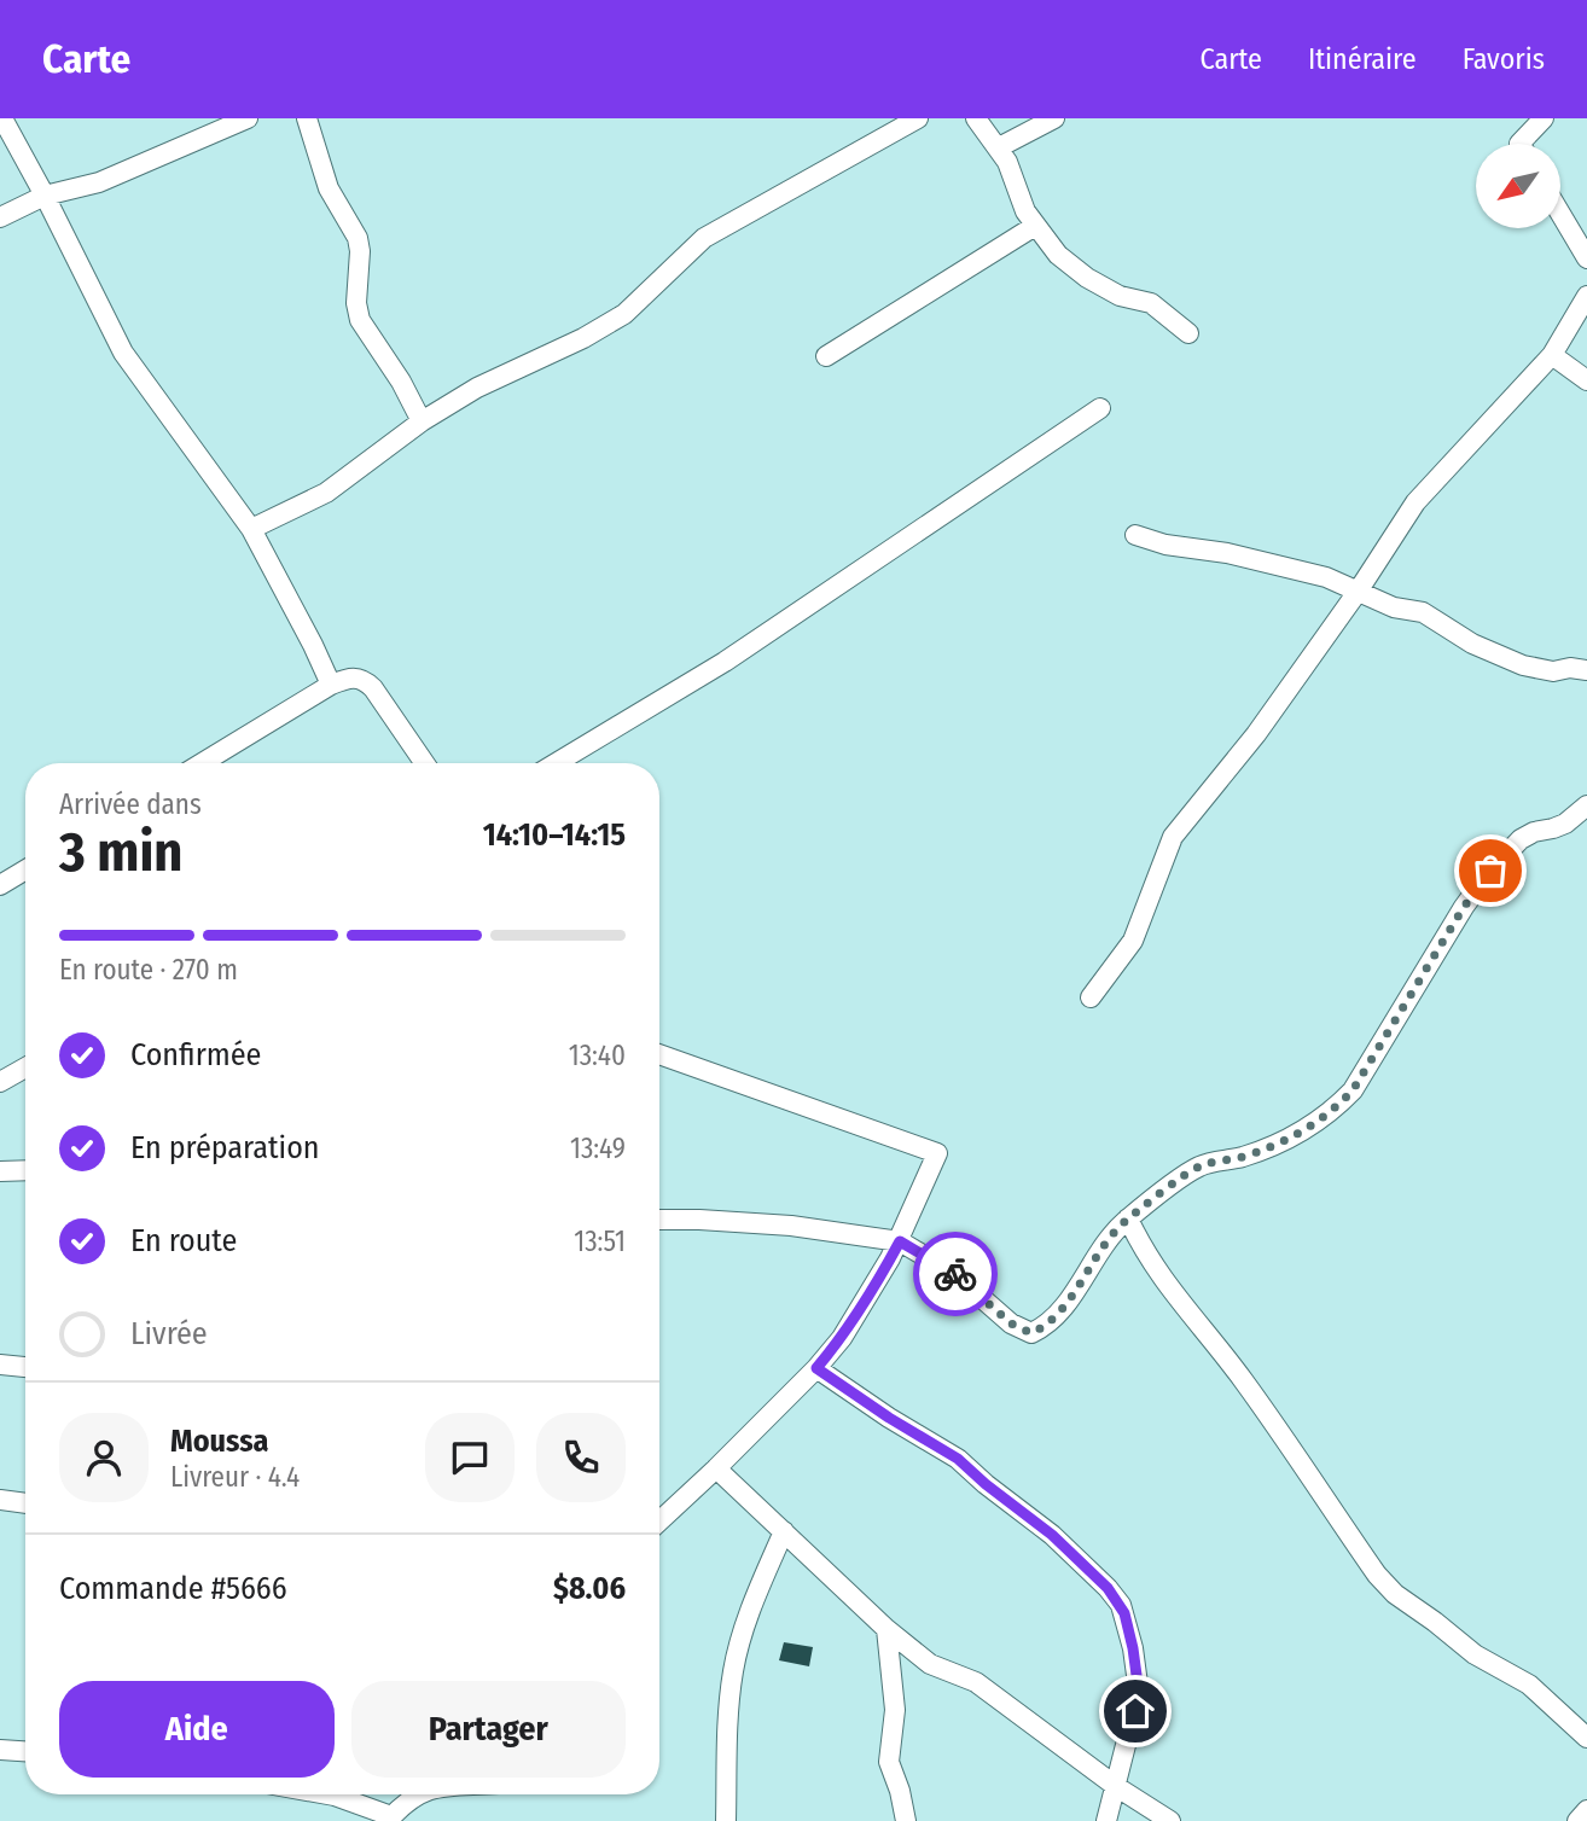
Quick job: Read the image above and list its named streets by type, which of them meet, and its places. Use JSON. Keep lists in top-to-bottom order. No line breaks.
{"north":"bottom left","page":{"header":"Carte","nav":["Carte","Itinéraire","Favoris"],"heading":["3 min","Arrivée dans","14:10–14:15"],"panel":["Moussa","Livreur · 4.4","Commande #5666","$8.06"],"bar":"En route · 270 m","list":[["Confirmée","13:40"],["En préparation","13:49"],["En route","13:51"],"Livrée"],"buttons":["Aide","Partager"]}}
